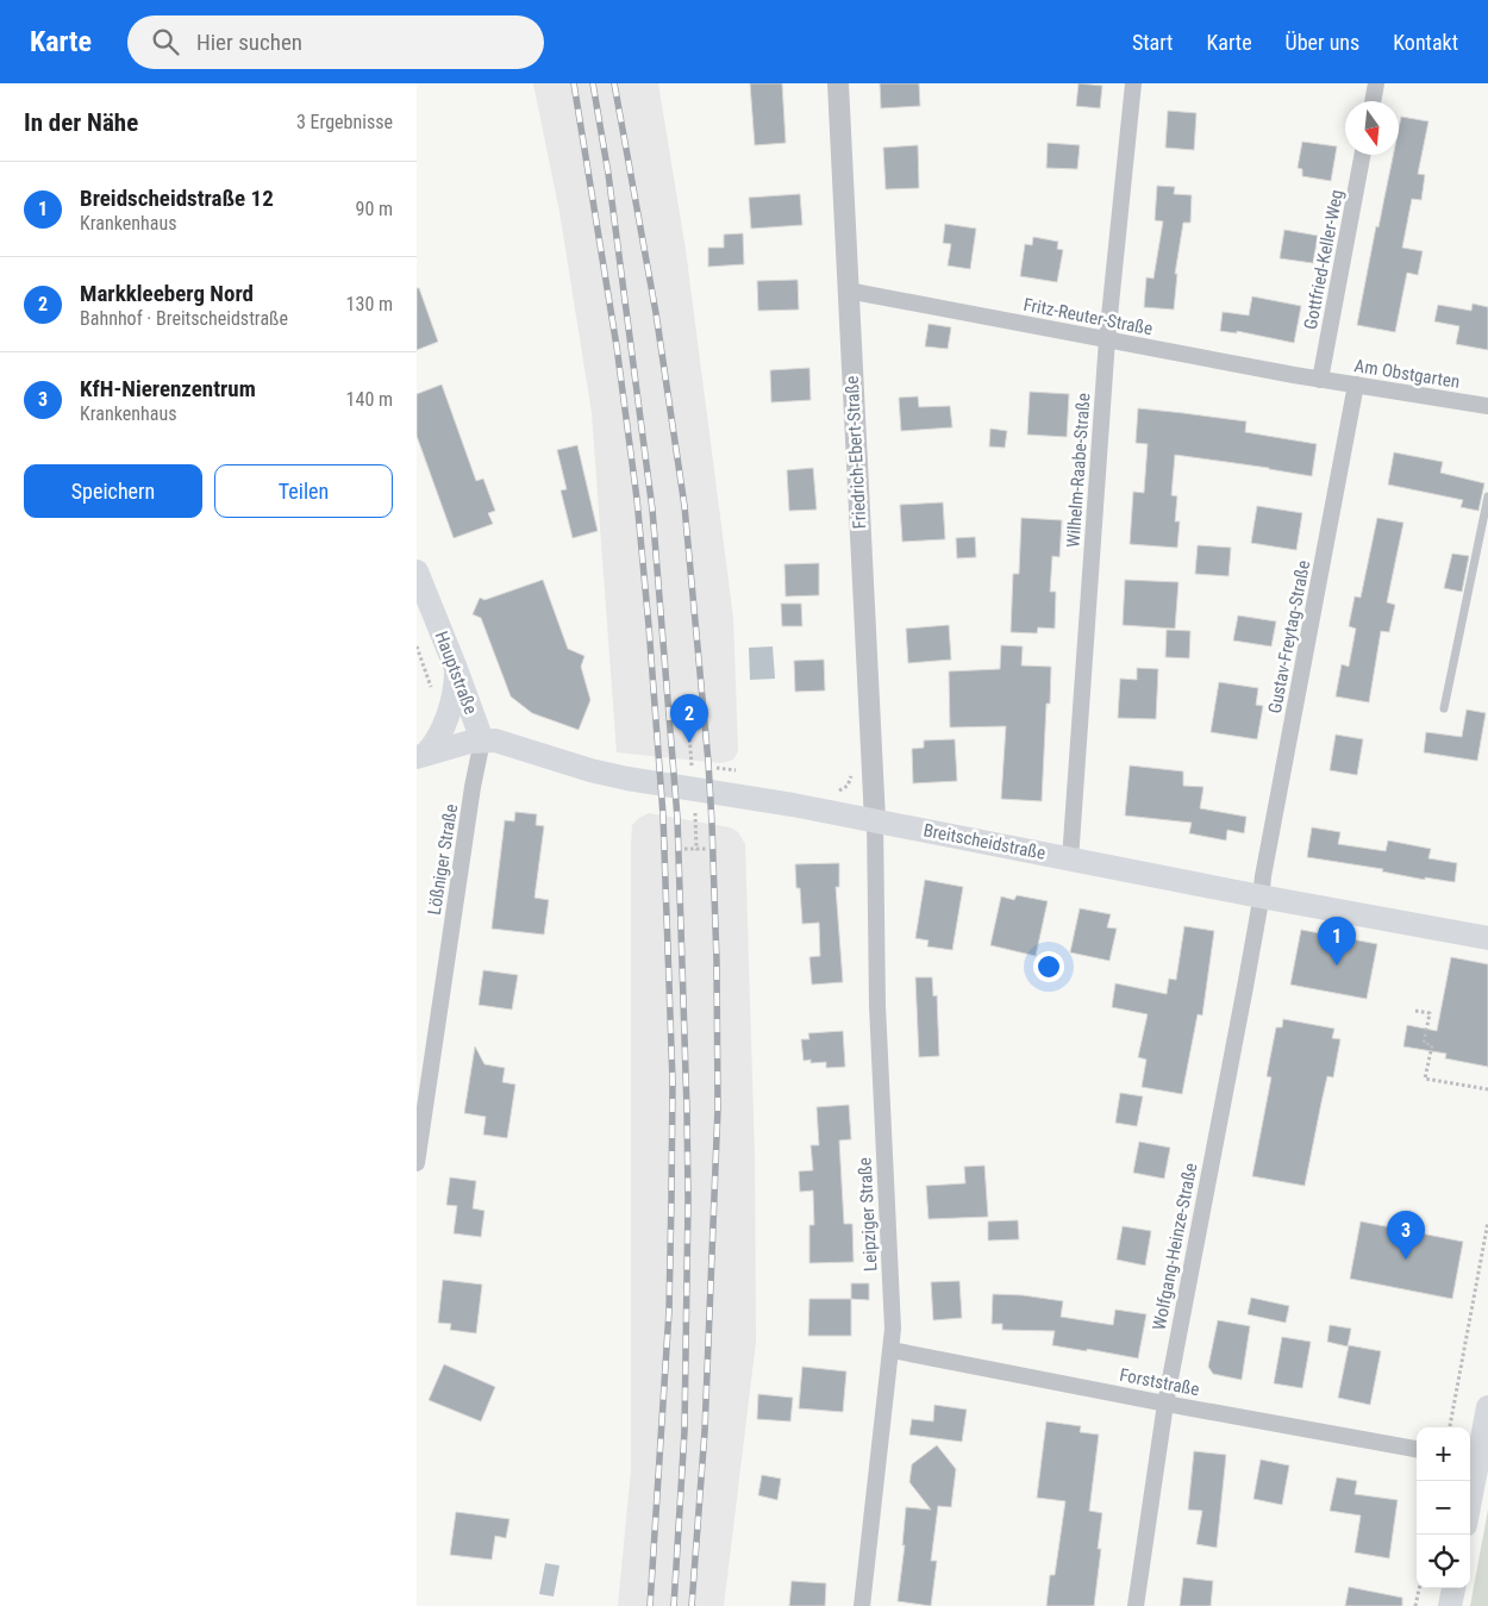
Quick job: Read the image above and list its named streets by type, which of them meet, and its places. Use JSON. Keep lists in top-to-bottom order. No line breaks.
{"streets":{"main road":["Hauptstraße","Breitscheidstraße"],"street":["Gottfried-Keller-Weg","Fritz-Reuter-Straße","Am Obstgarten","Friedrich-Ebert-Straße","Wilhelm-Raabe-Straße","Gustav-Freytag-Straße","Lößniger Straße","Leipziger Straße","Wolfgang-Heinze-Straße","Forststraße"]},"crossings":[["Gottfried-Keller-Weg","Fritz-Reuter-Straße"],["Gottfried-Keller-Weg","Am Obstgarten"],["Fritz-Reuter-Straße","Am Obstgarten"],["Fritz-Reuter-Straße","Friedrich-Ebert-Straße"],["Fritz-Reuter-Straße","Wilhelm-Raabe-Straße"],["Am Obstgarten","Gustav-Freytag-Straße"],["Friedrich-Ebert-Straße","Breitscheidstraße"],["Friedrich-Ebert-Straße","Leipziger Straße"],["Wilhelm-Raabe-Straße","Breitscheidstraße"],["Gustav-Freytag-Straße","Breitscheidstraße"],["Gustav-Freytag-Straße","Wolfgang-Heinze-Straße"],["Hauptstraße","Breitscheidstraße"],["Hauptstraße","Lößniger Straße"],["Breitscheidstraße","Lößniger Straße"],["Breitscheidstraße","Leipziger Straße"],["Breitscheidstraße","Wolfgang-Heinze-Straße"],["Leipziger Straße","Forststraße"],["Wolfgang-Heinze-Straße","Forststraße"]],"north":"bottom","page":{"header":"Karte","search":"Hier suchen","nav":["Start","Karte","Über uns","Kontakt"],"heading":["In der Nähe","3 Ergebnisse"],"list":[{"mark":"1","name":"Breidscheidstraße 12","note":"Krankenhaus","value":"90 m"},{"mark":"2","name":"Markkleeberg Nord","note":"Bahnhof · Breitscheidstraße","value":"130 m"},{"mark":"3","name":"KfH-Nierenzentrum","note":"Krankenhaus","value":"140 m"}],"buttons":["Speichern","Teilen"],"pins":["2","1","3"],"map_buttons":["+","−"]}}
